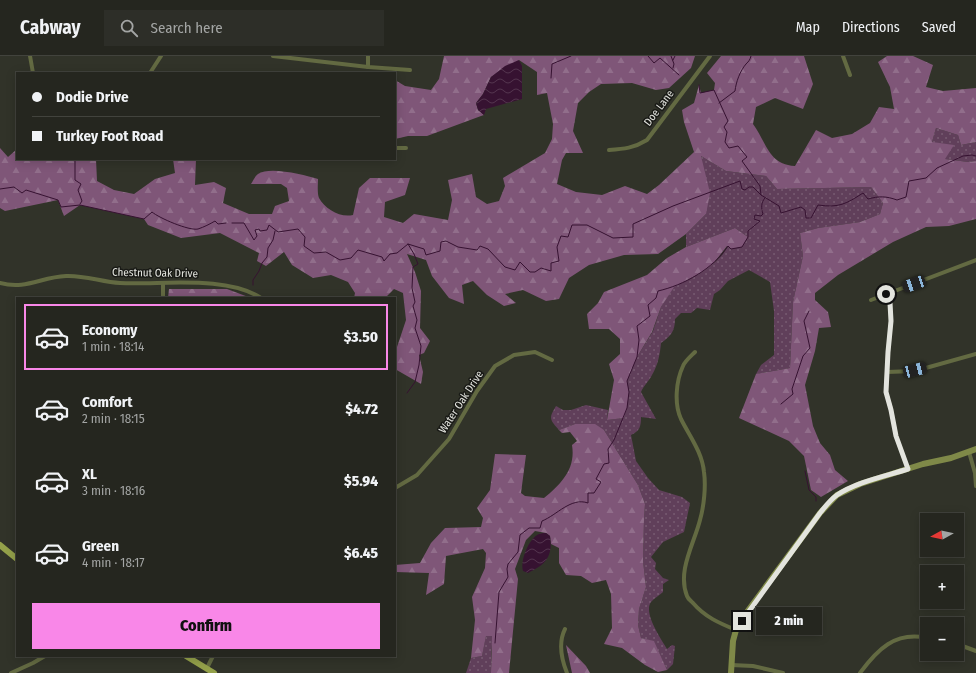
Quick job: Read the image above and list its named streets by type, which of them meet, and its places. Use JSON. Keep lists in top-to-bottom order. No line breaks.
{"streets":{"street":["Doe Lane","Chestnut Oak Drive","Water Oak Drive"]},"north":"left","page":{"header":"Cabway","search":"Search here","nav":["Map","Directions","Saved"],"banner":["Dodie Drive","Turkey Foot Road"],"list":[{"name":"Economy","note":"1 min · 18:14","value":"$3.50"},{"name":"Comfort","note":"2 min · 18:15","value":"$4.72"},{"name":"XL","note":"3 min · 18:16","value":"$5.94"},{"name":"Green","note":"4 min · 18:17","value":"$6.45"}],"map_buttons":["+","−"],"buttons":"Confirm","bubble":"2 min"}}
